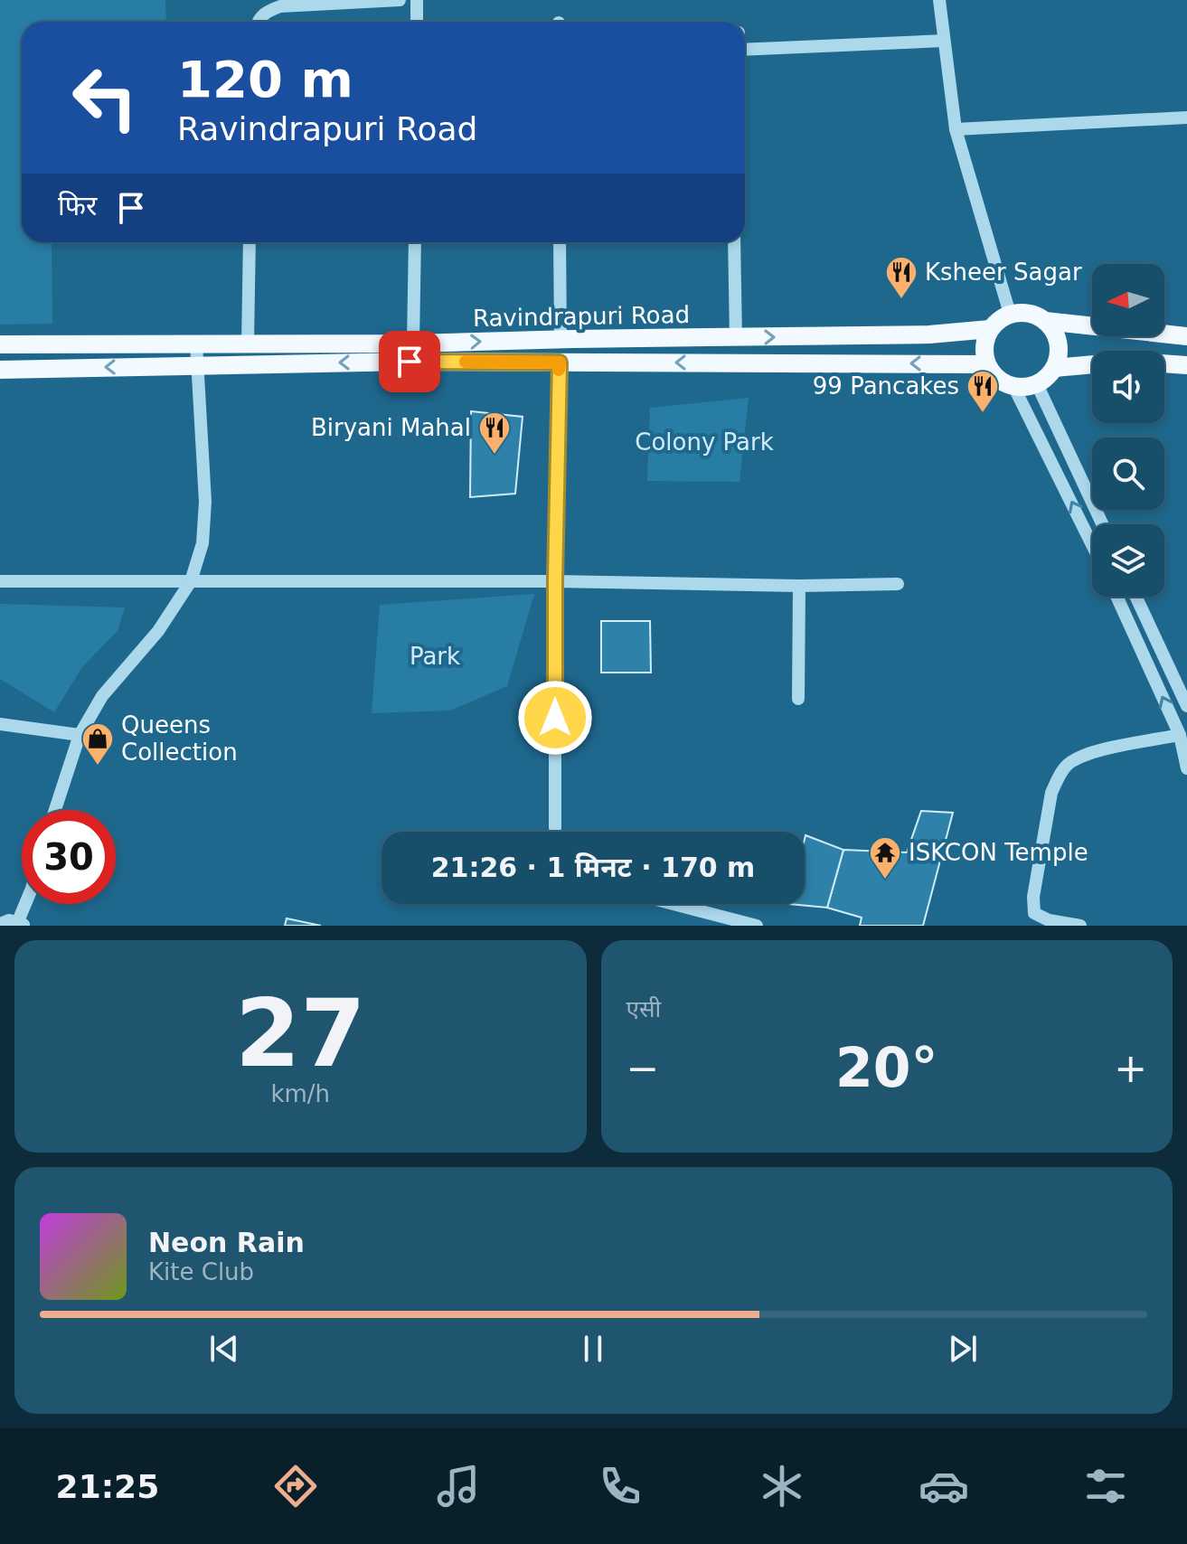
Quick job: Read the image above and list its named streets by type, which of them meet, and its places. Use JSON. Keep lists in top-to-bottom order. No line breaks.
{"streets":{"main road":["Ravindrapuri Road"]},"parks":["Colony Park","Park"],"places":{"restaurant":["Ksheer Sagar","99 Pancakes","Biryani Mahal"],"shop":["Queens Collection"],"temple":["ISKCON Temple"]},"north":"left","page":{"turn":["120 m","Ravindrapuri Road"],"then":"फिर","limit":"30","trip":"21:26 · 1 मिनट · 170 m","tile":[["27","km/h"],"एसी"],"heat":["−","20°","+"],"song":["Neon Rain","Kite Club"],"tabs":"21:25"}}
